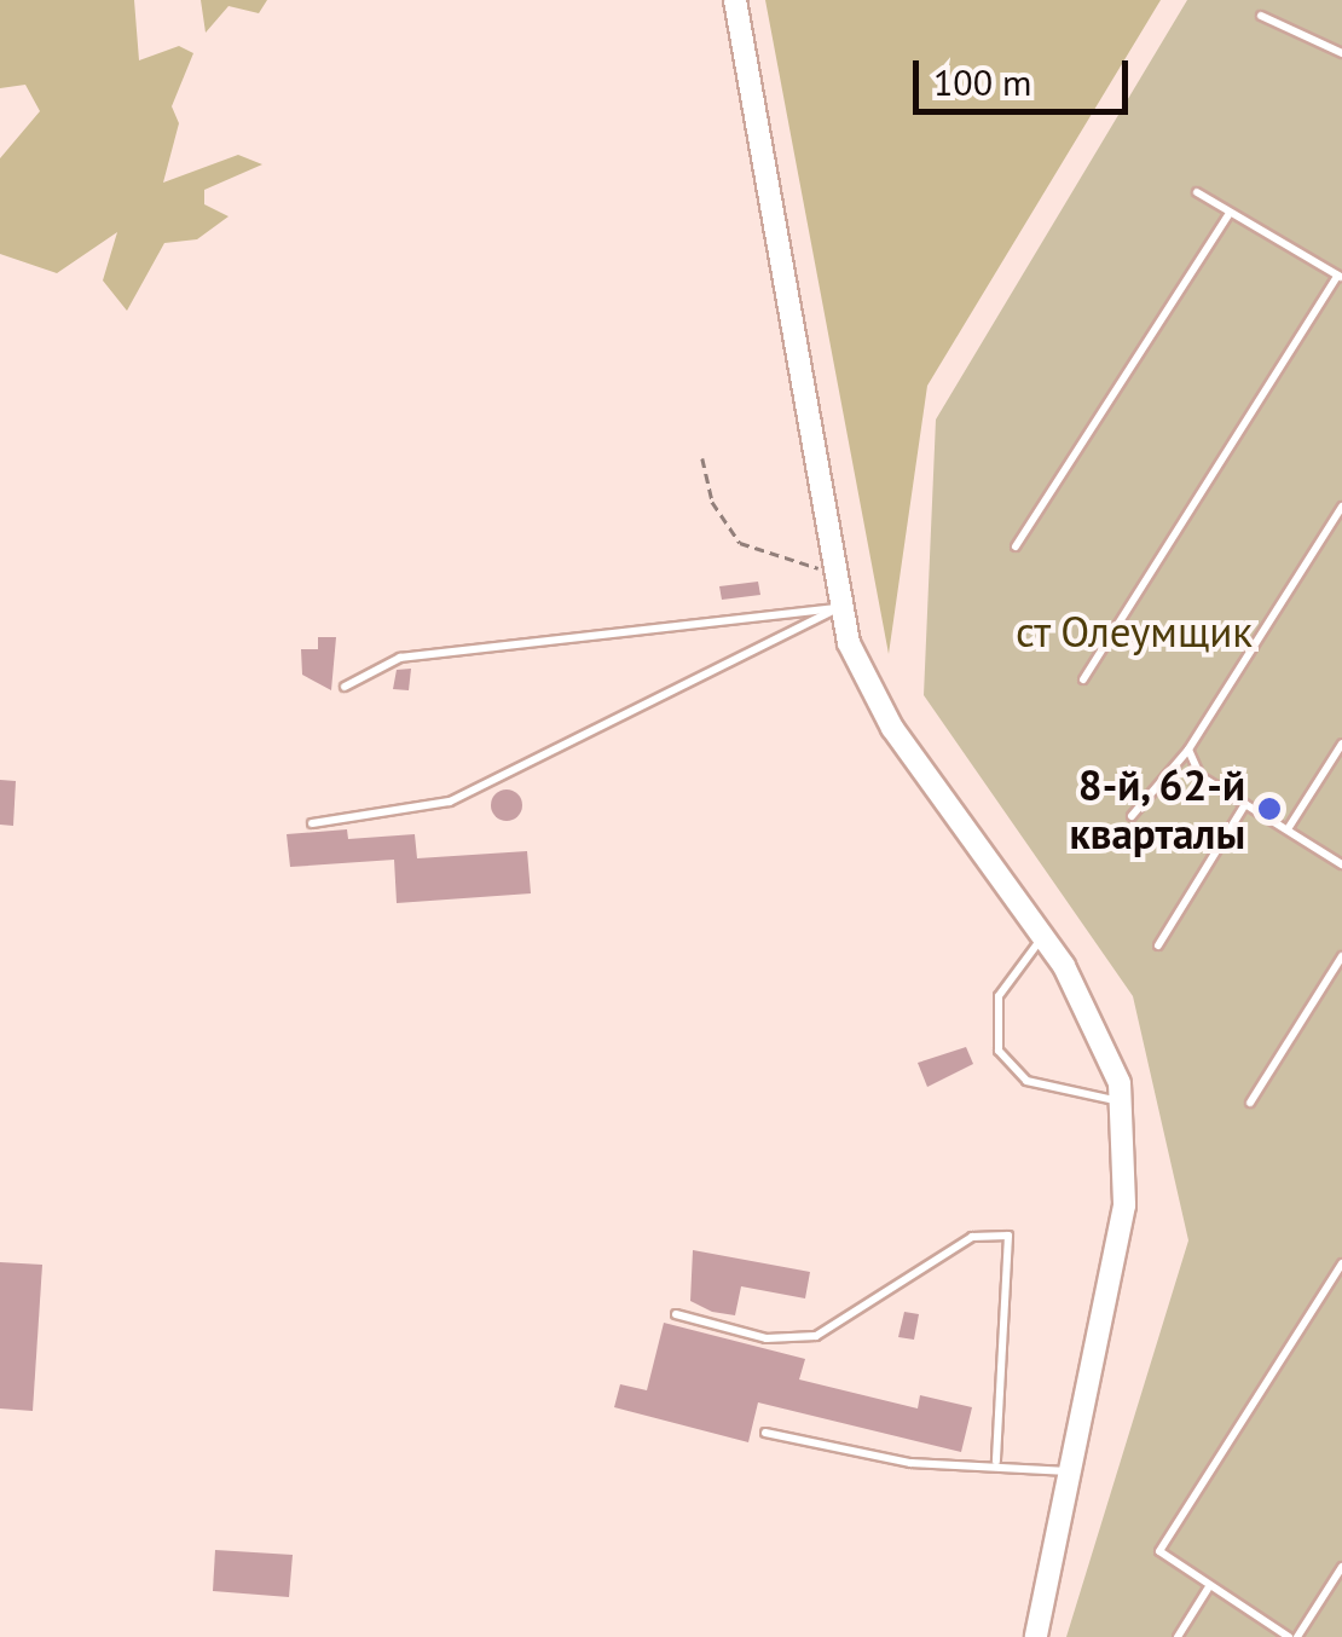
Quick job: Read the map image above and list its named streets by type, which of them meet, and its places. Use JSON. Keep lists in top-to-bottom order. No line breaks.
{"parks":["ст Олеумщик"],"places":["8-й, 62-й кварталы"],"scale_bar":"100 m"}
